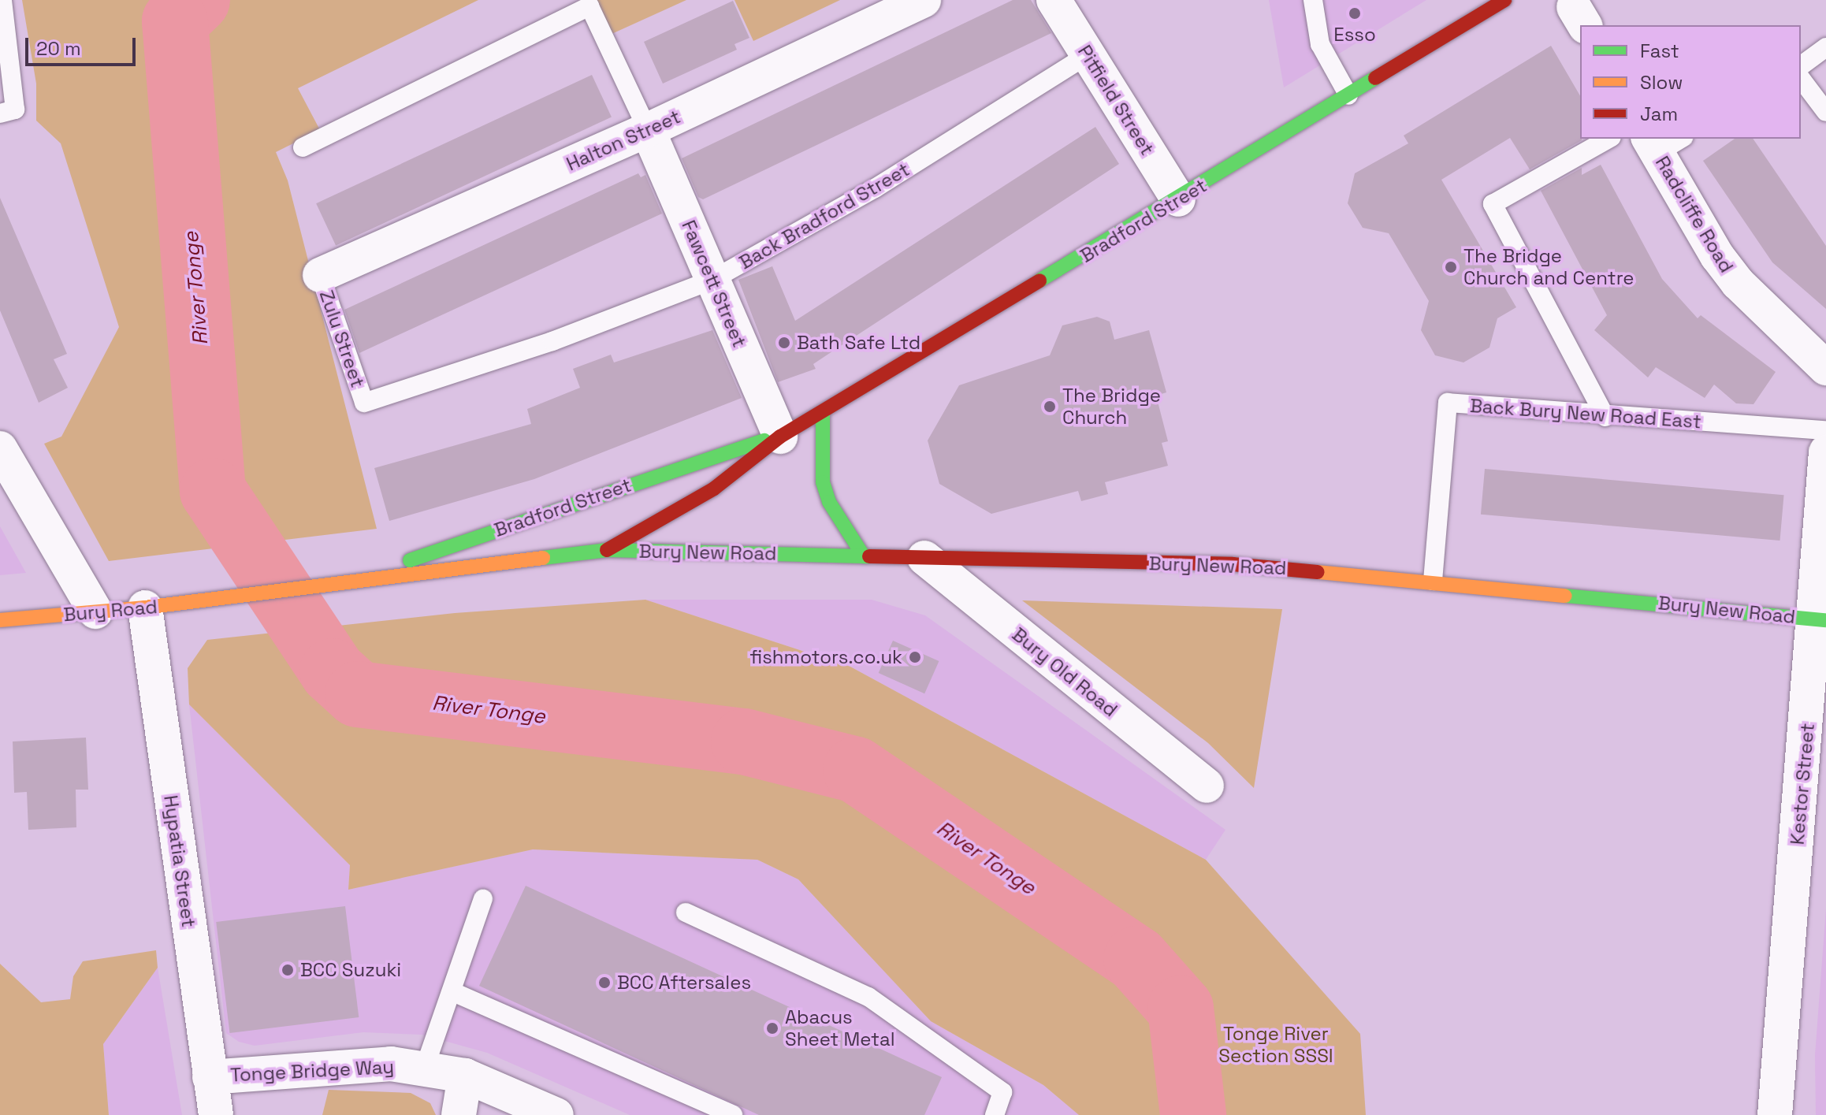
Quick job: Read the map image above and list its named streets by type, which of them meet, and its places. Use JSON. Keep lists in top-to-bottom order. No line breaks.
{"streets":{"main road":["Bradford Street","Bury New Road","Bury Road"],"street":["Pitfield Street","Halton Street","Radcliffe Road","Fawcett Street","Bury Old Road","Kestor Street","Hypatia Street","Tonge Bridge Way"],"lane":["Back Bradford Street","Zulu Street","Back Bury New Road East"]},"crossings":[["Pitfield Street","Back Bradford Street"],["Pitfield Street","Bradford Street"],["Halton Street","Fawcett Street"],["Halton Street","Zulu Street"],["Back Bradford Street","Fawcett Street"],["Back Bradford Street","Zulu Street"],["Bradford Street","Fawcett Street"],["Bradford Street","Bury New Road"],["Bradford Street","Bury Road"],["Back Bury New Road East","Bury New Road"],["Bury New Road","Bury Old Road"],["Bury New Road","Kestor Street"],["Bury Road","Hypatia Street"],["Hypatia Street","Tonge Bridge Way"]],"water":["River Tonge"],"parks":["Tonge River Section SSSI"],"places":["Esso","The Bridge Church and Centre","Bath Safe Ltd","The Bridge Church","fishmotors.co.uk","BCC Suzuki","BCC Aftersales","Abacus Sheet Metal"],"legend":["Fast","Slow","Jam"],"scale_bar":"20 m"}
